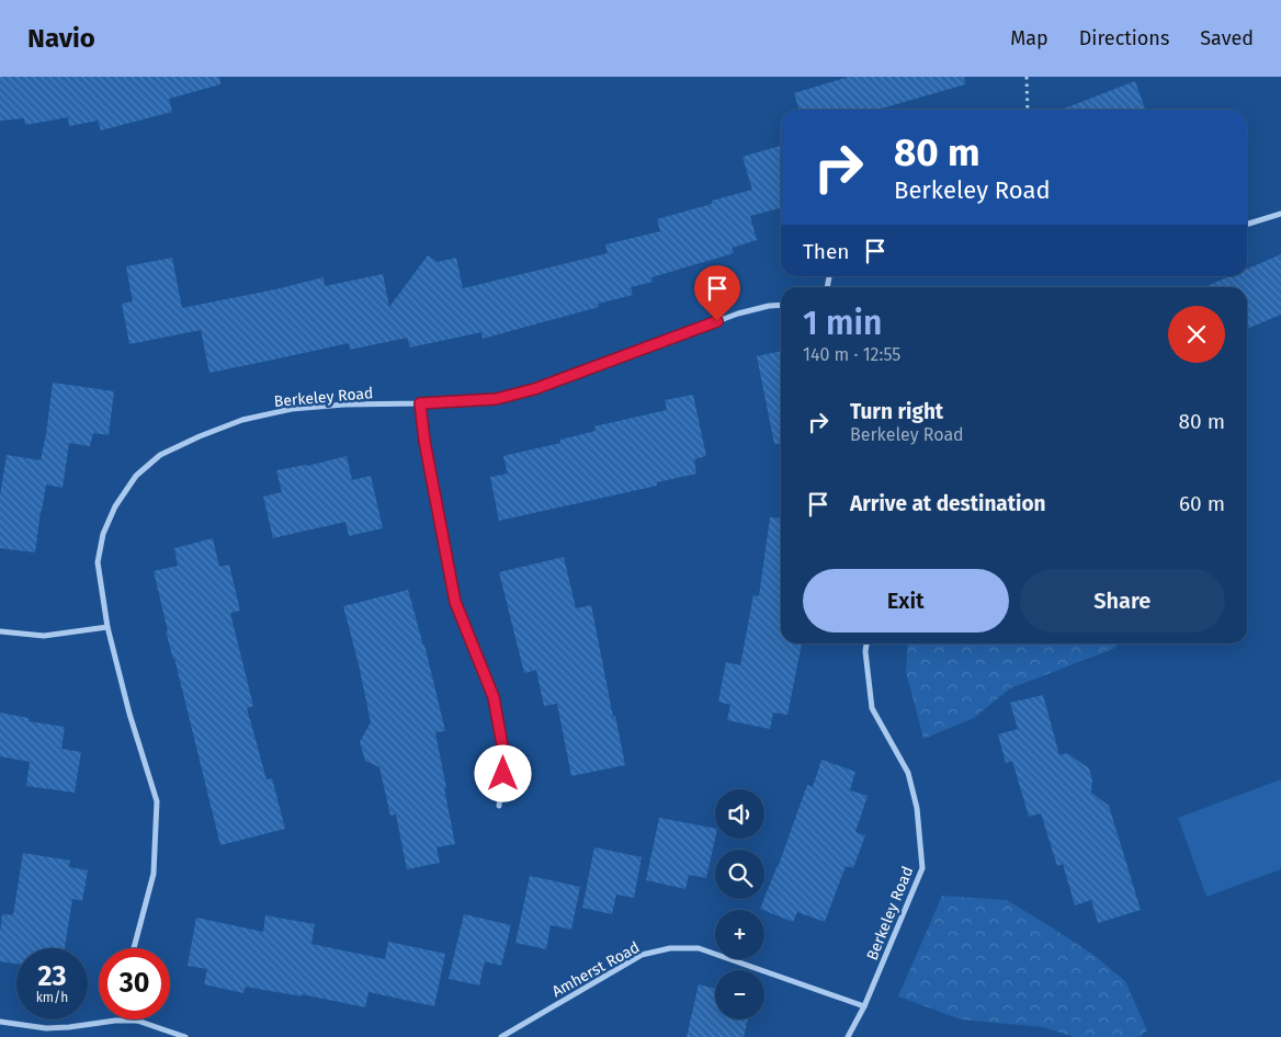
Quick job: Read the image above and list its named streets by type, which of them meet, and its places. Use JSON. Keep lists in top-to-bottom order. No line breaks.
{"streets":{"street":["Berkeley Road","Amherst Road"]},"crossings":[["Berkeley Road","Amherst Road"]],"page":{"header":"Navio","nav":["Map","Directions","Saved"],"turn":["80 m","Berkeley Road"],"then":"Then","heading":["1 min","140 m · 12:55"],"list":[{"name":"Turn right","note":"Berkeley Road","value":"80 m"},{"name":"Arrive at destination","value":"60 m"}],"buttons":["Exit","Share"],"map_buttons":["+","−"],"speed":"23 km/h","limit":"30"}}
